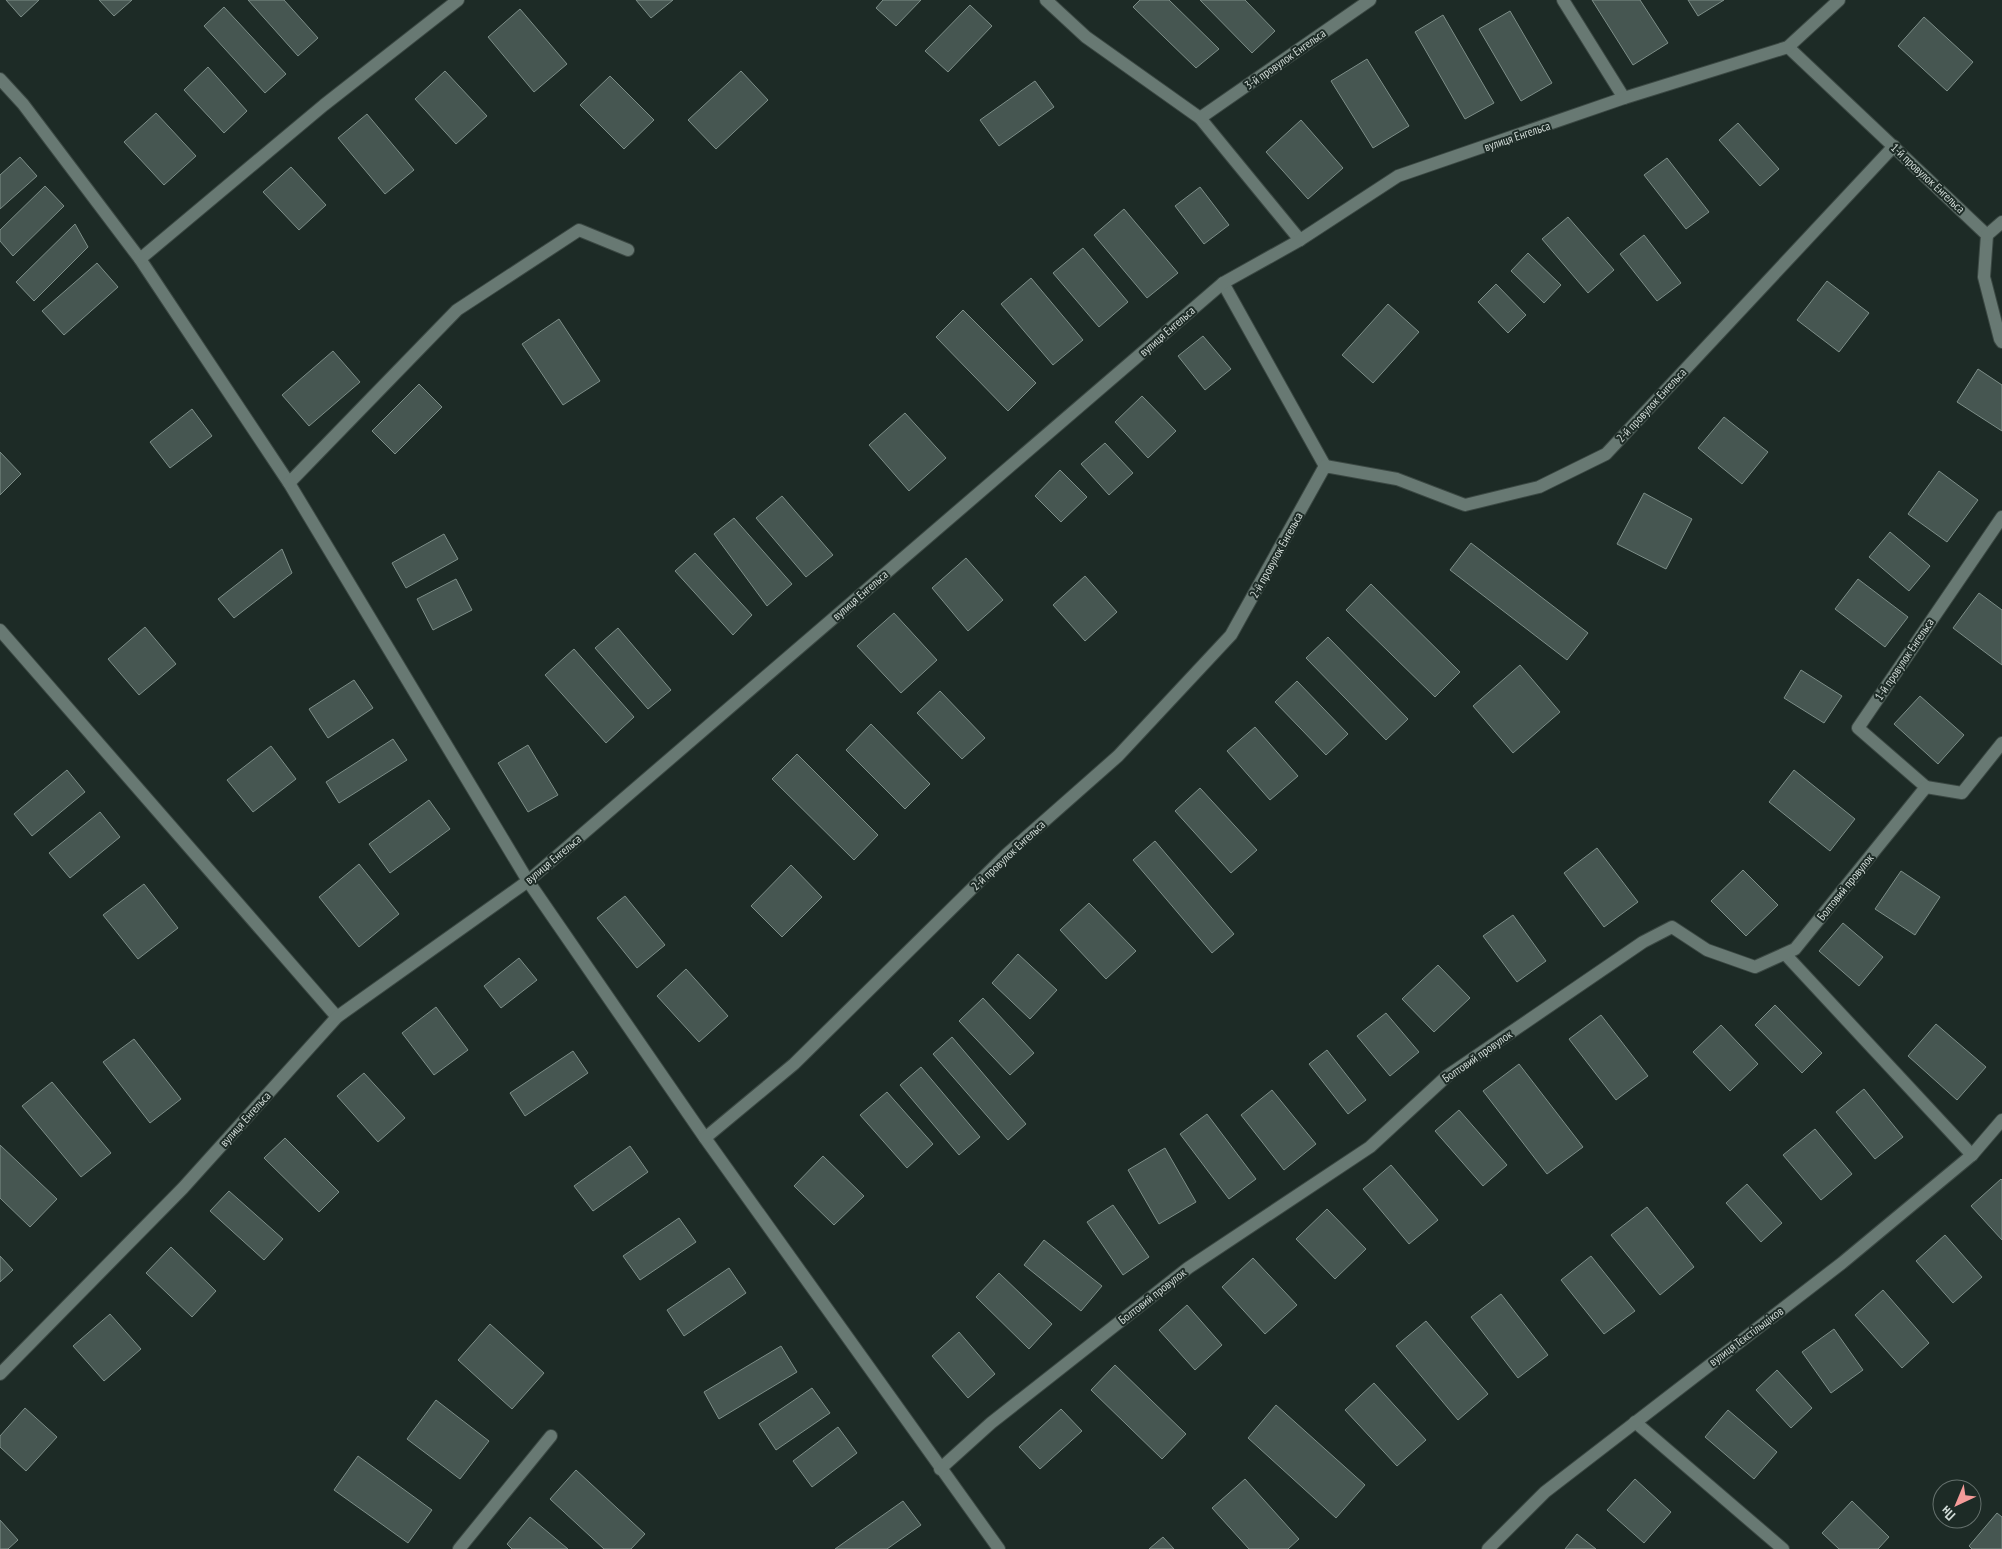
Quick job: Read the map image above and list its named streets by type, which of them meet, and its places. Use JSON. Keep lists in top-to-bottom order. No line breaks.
{"streets":{"street":["3-й провулок Енгельса","вулиця Енгельса","1-й провулок Енгельса","2-й провулок Енгельса","Болтовий провулок","вулиця Тєкстільщіков"]},"crossings":[["вулиця Енгельса","1-й провулок Енгельса"],["1-й провулок Енгельса","2-й провулок Енгельса"],["1-й провулок Енгельса","Болтовий провулок"]],"north":"bottom left"}
